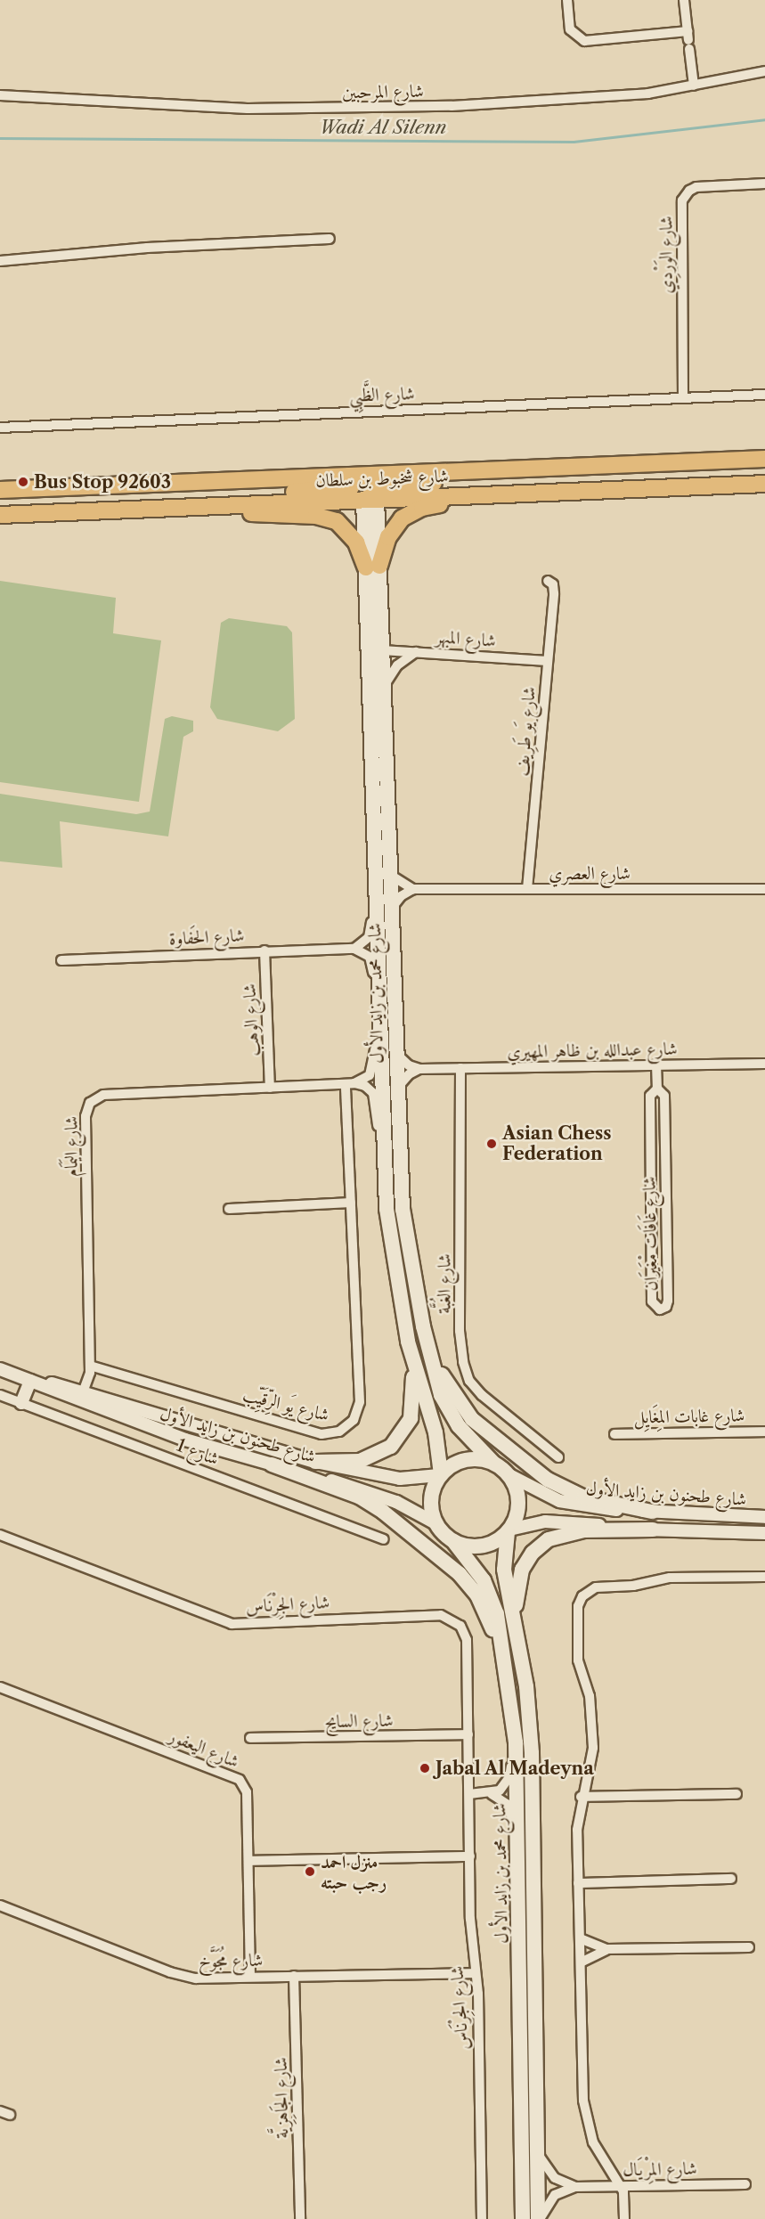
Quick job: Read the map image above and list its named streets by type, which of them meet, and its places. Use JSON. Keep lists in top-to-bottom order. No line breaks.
{"streets":{"main road":["شارع شخبوط بن سلطان","شارع محمد بن زايد الأول"],"street":["شارع المرحبين","شارع الوَرْدِي","شارع الظَّبِي","شارع المبهر","شارع يَو طَرِيف","شارع العصري","شارع الحَفاوة","شارع الوهب","شارع عبدالله بن ظاهر المهيري","شارع اليَمَام","شارع غَافَات مْغَيرَان","شارع الغُبَّة","شارع يَو الرِّقَيِّب","شارع غابات المِغَايِل","شارع طحنون بن زايد الأول","شارع 1","شارع الجِرْنَاس","شارع السايح","شارع اليعفور","شارع مُجَوَّخ","شارع الجَاهِزِيَّة","شارع المِرْيَال"]},"crossings":[["شارع الوَرْدِي","شارع الظَّبِي"],["شارع شخبوط بن سلطان","شارع محمد بن زايد الأول"],["شارع المبهر","شارع يَو طَرِيف"],["شارع المبهر","شارع محمد بن زايد الأول"],["شارع يَو طَرِيف","شارع العصري"],["شارع الحَفاوة","شارع الوهب"],["شارع محمد بن زايد الأول","شارع طحنون بن زايد الأول"],["شارع محمد بن زايد الأول","شارع المِرْيَال"],["شارع الوهب","شارع اليَمَام"],["شارع عبدالله بن ظاهر المهيري","شارع غَافَات مْغَيرَان"],["شارع عبدالله بن ظاهر المهيري","شارع الغُبَّة"],["شارع اليَمَام","شارع يَو الرِّقَيِّب"],["شارع اليَمَام","شارع طحنون بن زايد الأول"],["شارع الجِرْنَاس","شارع السايح"],["شارع الجِرْنَاس","شارع مُجَوَّخ"],["شارع اليعفور","شارع مُجَوَّخ"],["شارع مُجَوَّخ","شارع الجَاهِزِيَّة"]],"water":["Wadi Al Silenn"],"places":["Bus Stop 92603","Asian Chess Federation","Jabal Al Madeyna","منزل احمد رجب حبته"]}
